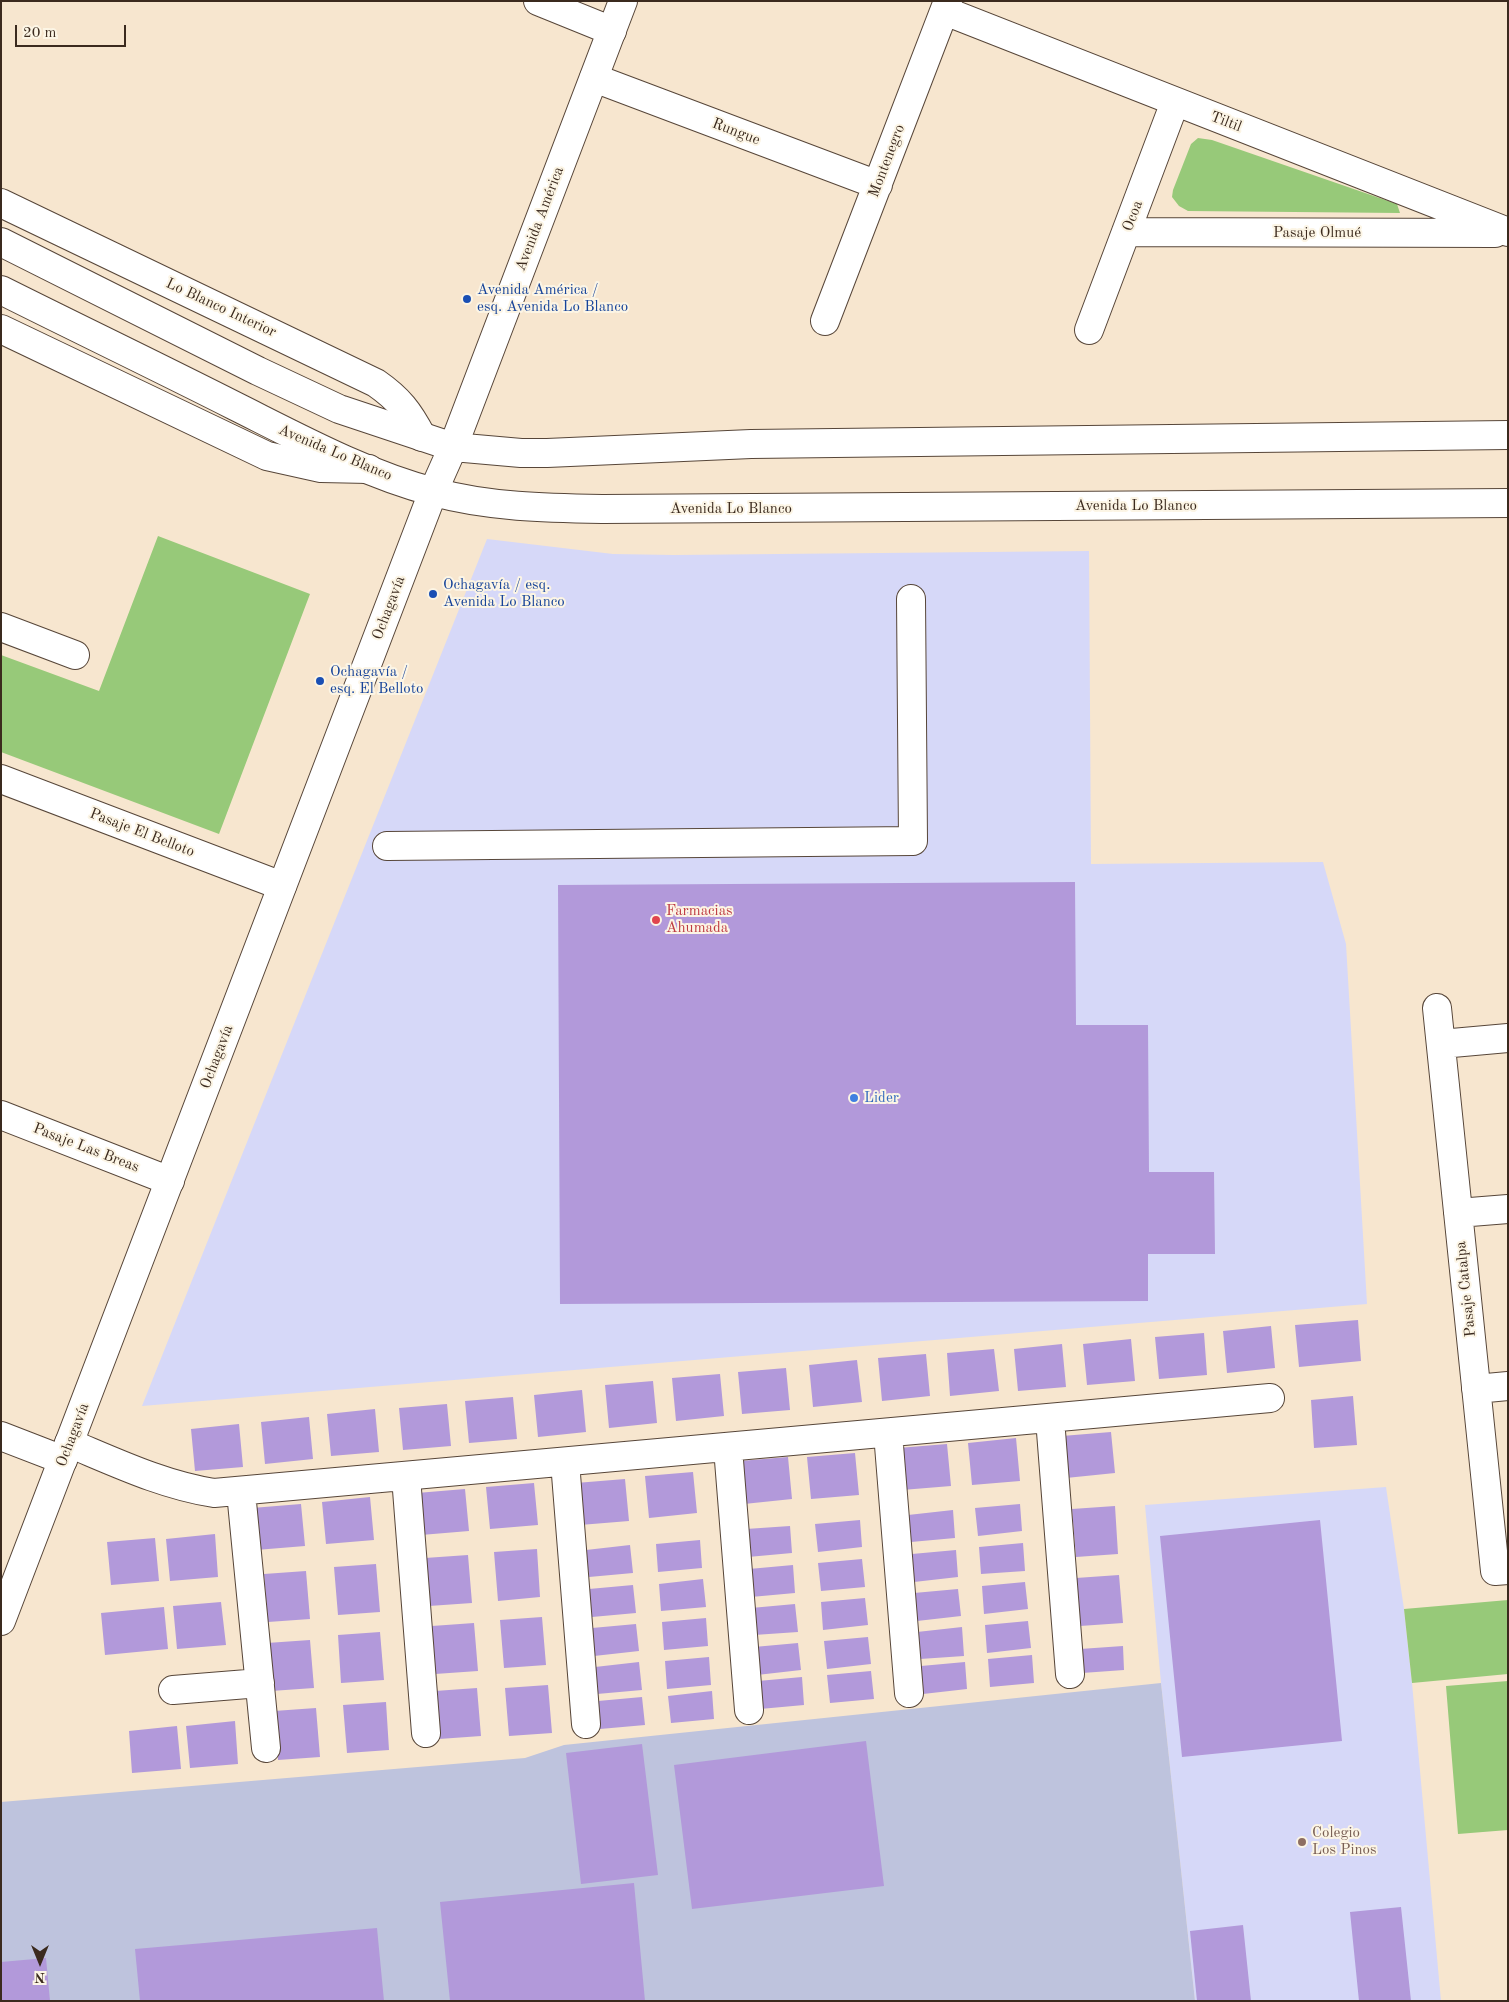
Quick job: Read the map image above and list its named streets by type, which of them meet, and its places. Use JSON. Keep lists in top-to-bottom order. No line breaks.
{"streets":{"street":["Tiltil","Rungue","Montenegro","Ocoa","Avenida América","Pasaje Olmué","Lo Blanco Interior","Avenida Lo Blanco","Ochagavía","Pasaje El Belloto","Pasaje Las Breas","Pasaje Catalpa"]},"crossings":[["Tiltil","Montenegro"],["Tiltil","Ocoa"],["Tiltil","Pasaje Olmué"],["Rungue","Montenegro"],["Rungue","Avenida América"],["Ocoa","Pasaje Olmué"],["Avenida América","Avenida Lo Blanco"],["Avenida América","Ochagavía"],["Avenida Lo Blanco","Ochagavía"],["Ochagavía","Pasaje El Belloto"],["Ochagavía","Pasaje Las Breas"]],"places":["Avenida América / esq. Avenida Lo Blanco","Ochagavía / esq. Avenida Lo Blanco","Ochagavía / esq. El Belloto","Farmacias Ahumada","Lider","Colegio Los Pinos"],"scale_bar":"20 m","north":"bottom"}
